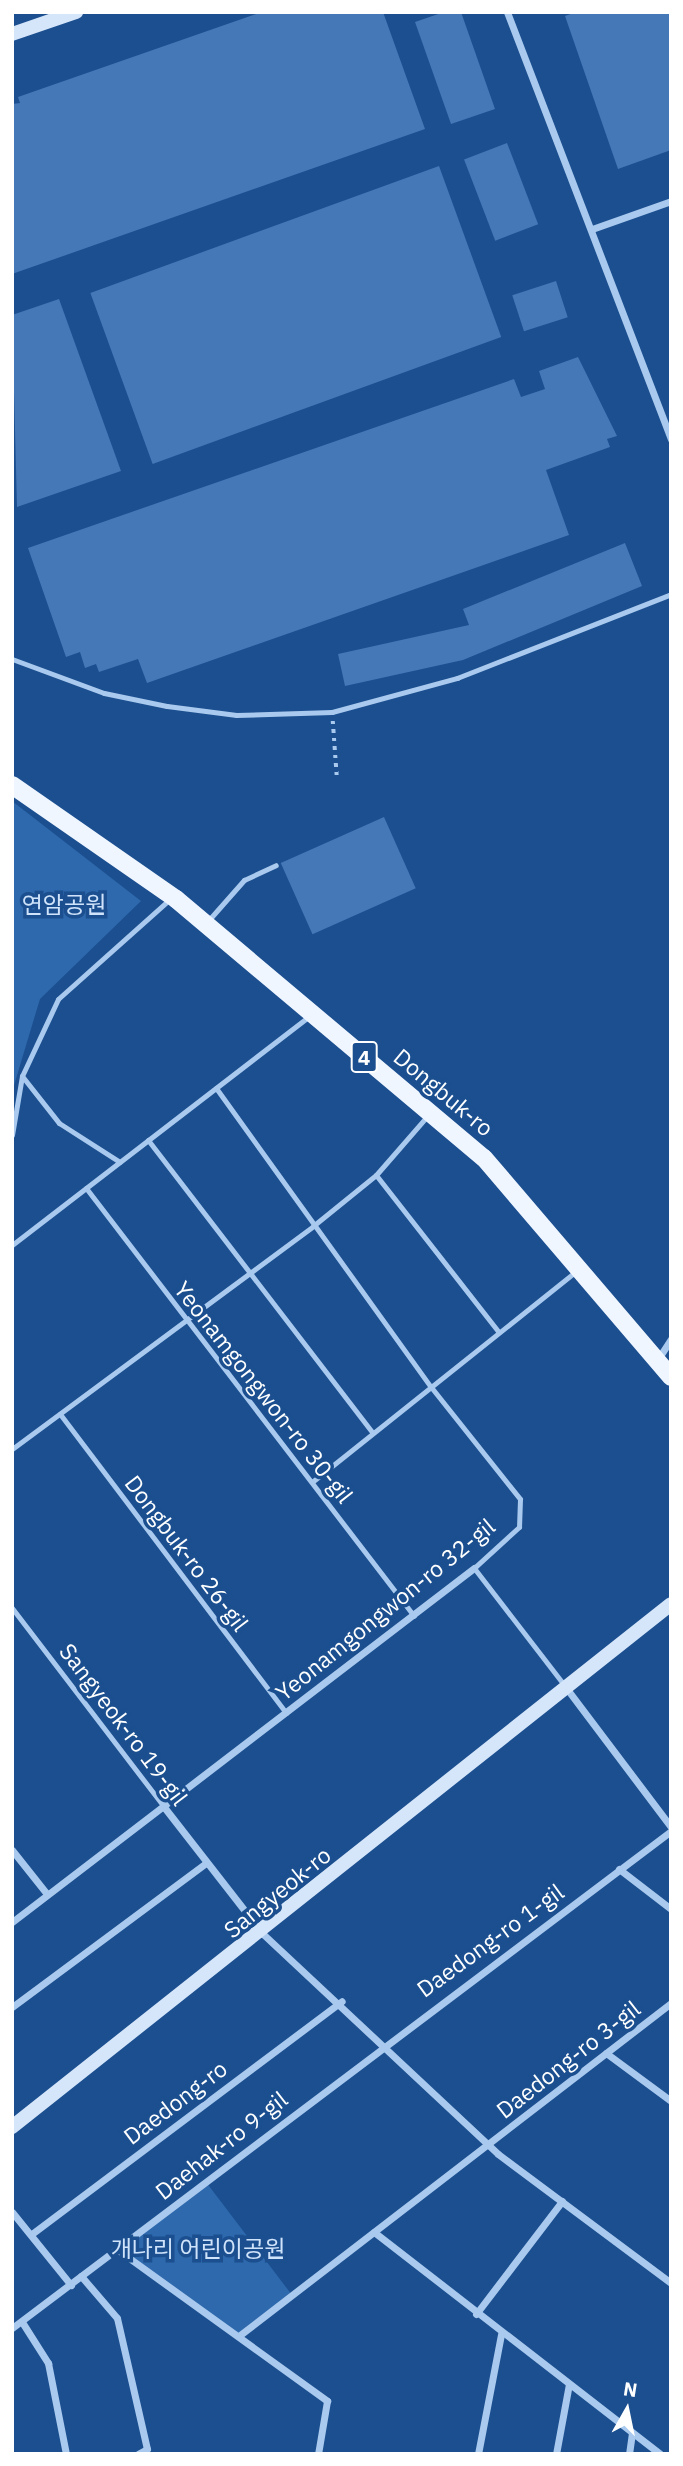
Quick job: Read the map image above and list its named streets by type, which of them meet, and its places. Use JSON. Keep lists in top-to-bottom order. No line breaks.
{"streets":{"main road":["4","Dongbuk-ro"],"street":["Yeonamgongwon-ro 32-gil","Sangyeok-ro 19-gil","Sangyeok-ro","Daedong-ro 1-gil","Daedong-ro 3-gil","Daedong-ro","Daehak-ro 9-gil"],"lane":["Yeonamgongwon-ro 30-gil","Dongbuk-ro 26-gil"]},"crossings":[["Yeonamgongwon-ro 30-gil","Yeonamgongwon-ro 32-gil"],["Dongbuk-ro 26-gil","Yeonamgongwon-ro 32-gil"],["Yeonamgongwon-ro 32-gil","Sangyeok-ro 19-gil"],["Sangyeok-ro 19-gil","Sangyeok-ro"],["Daedong-ro 1-gil","Daehak-ro 9-gil"]],"parks":["연암공원","개나리 어린이공원"],"north":"top"}
